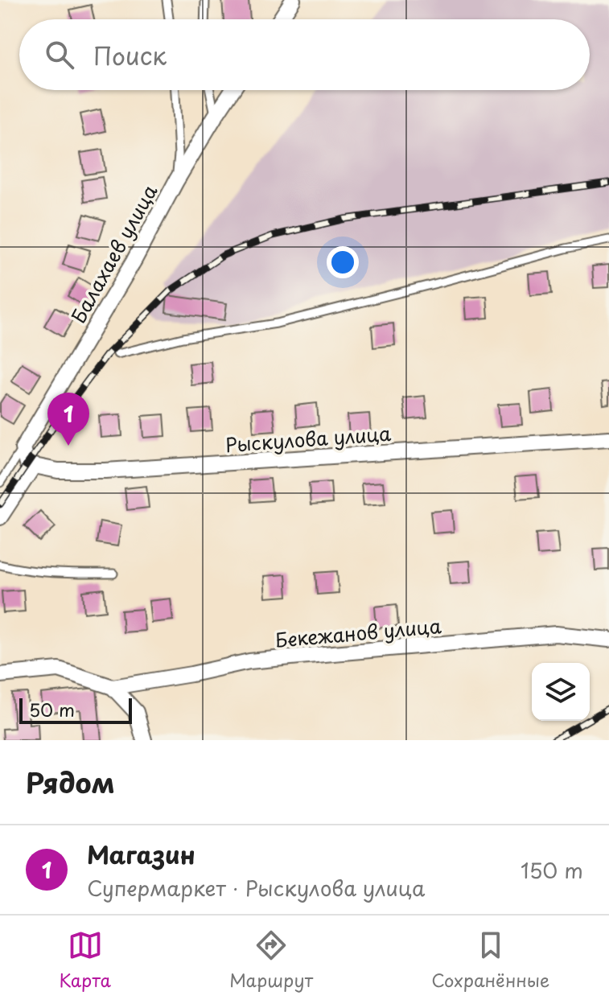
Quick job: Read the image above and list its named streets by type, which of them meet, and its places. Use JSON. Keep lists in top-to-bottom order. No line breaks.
{"streets":{"street":["Балахаев улица","Рыскулова улица","Бекежанов улица"]},"scale_bar":"50 m","page":{"search":"Поиск","pins":"1","scale":"50 m","heading":"Рядом","list":[{"mark":"1","name":"Магазин","note":"Супермаркет · Рыскулова улица","value":"150 m"}],"nav":["Карта","Маршрут","Сохранённые"]}}
